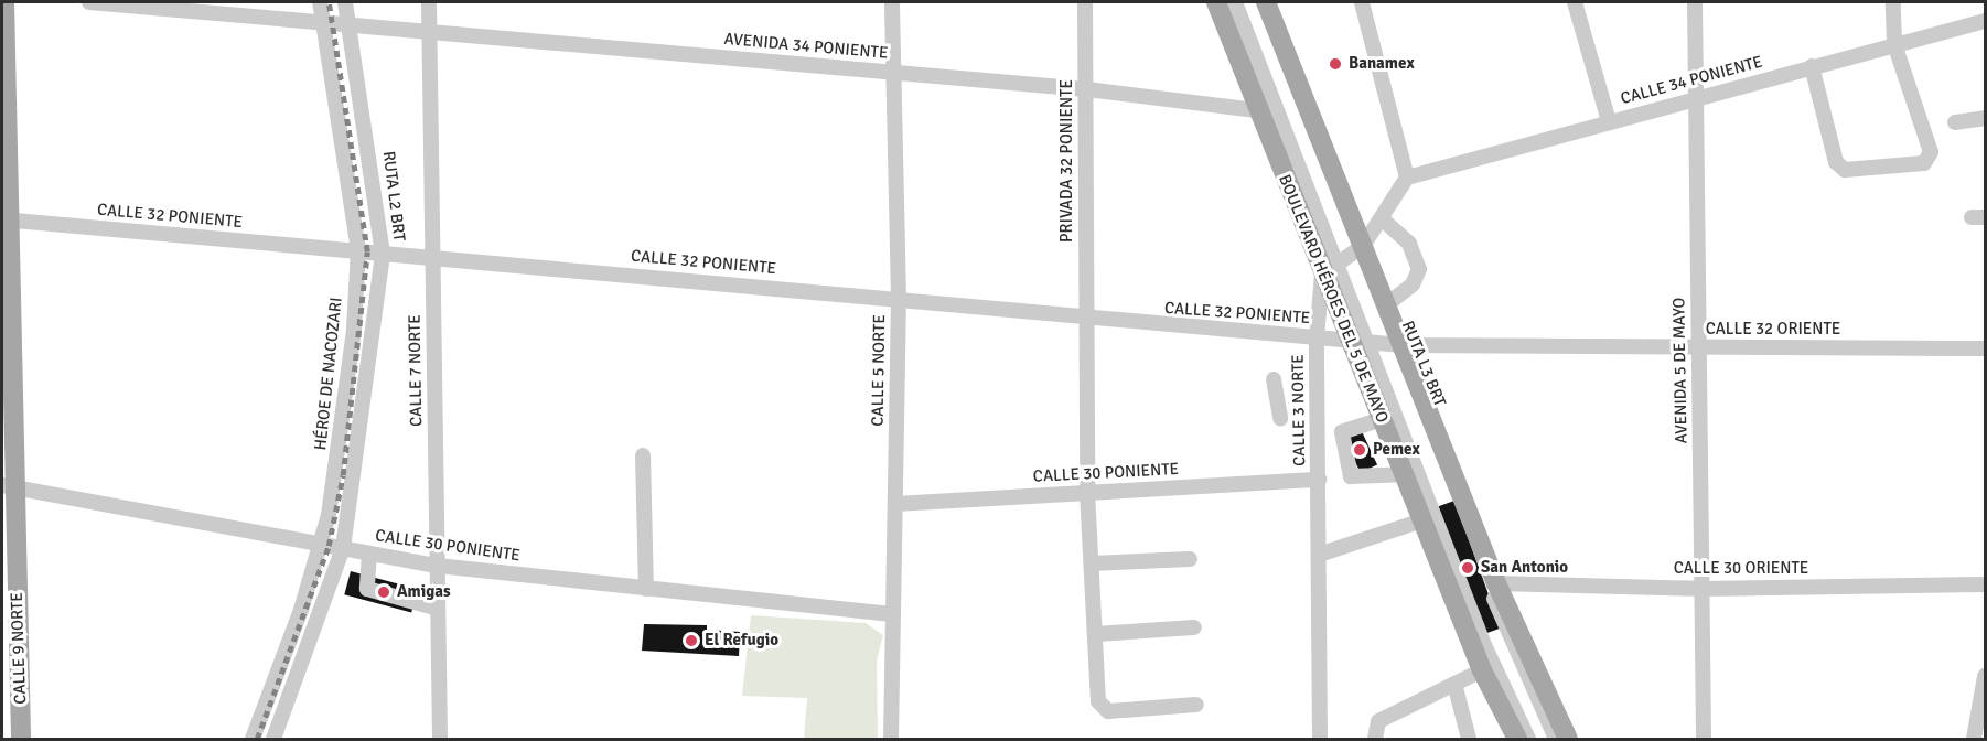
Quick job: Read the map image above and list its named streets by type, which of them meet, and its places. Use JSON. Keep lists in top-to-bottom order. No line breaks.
{"streets":{"main road":["BOULEVARD HÉROES DEL 5 DE MAYO","CALLE 9 NORTE"],"street":["AVENIDA 34 PONIENTE","CALLE 34 PONIENTE","PRIVADA 32 PONIENTE","RUTA L2 BRT","CALLE 32 PONIENTE","CALLE 32 ORIENTE","RUTA L3 BRT","CALLE 7 NORTE","CALLE 5 NORTE","AVENIDA 5 DE MAYO","HÉROE DE NACOZARI","CALLE 3 NORTE","CALLE 30 PONIENTE","CALLE 30 ORIENTE"]},"crossings":[["AVENIDA 34 PONIENTE","PRIVADA 32 PONIENTE"],["AVENIDA 34 PONIENTE","RUTA L2 BRT"],["AVENIDA 34 PONIENTE","BOULEVARD HÉROES DEL 5 DE MAYO"],["AVENIDA 34 PONIENTE","CALLE 7 NORTE"],["AVENIDA 34 PONIENTE","CALLE 5 NORTE"],["CALLE 34 PONIENTE","AVENIDA 5 DE MAYO"],["PRIVADA 32 PONIENTE","CALLE 32 PONIENTE"],["PRIVADA 32 PONIENTE","CALLE 30 PONIENTE"],["RUTA L2 BRT","CALLE 32 PONIENTE"],["RUTA L2 BRT","CALLE 30 PONIENTE"],["CALLE 32 PONIENTE","BOULEVARD HÉROES DEL 5 DE MAYO"],["CALLE 32 PONIENTE","CALLE 32 ORIENTE"],["CALLE 32 PONIENTE","RUTA L3 BRT"],["CALLE 32 PONIENTE","CALLE 7 NORTE"],["CALLE 32 PONIENTE","CALLE 5 NORTE"],["CALLE 32 PONIENTE","HÉROE DE NACOZARI"],["CALLE 32 PONIENTE","CALLE 3 NORTE"],["CALLE 32 PONIENTE","CALLE 9 NORTE"],["BOULEVARD HÉROES DEL 5 DE MAYO","CALLE 3 NORTE"],["CALLE 32 ORIENTE","RUTA L3 BRT"],["CALLE 32 ORIENTE","AVENIDA 5 DE MAYO"],["CALLE 7 NORTE","CALLE 30 PONIENTE"],["CALLE 5 NORTE","CALLE 30 PONIENTE"],["AVENIDA 5 DE MAYO","CALLE 30 ORIENTE"],["HÉROE DE NACOZARI","CALLE 30 PONIENTE"],["CALLE 3 NORTE","CALLE 30 PONIENTE"],["CALLE 30 PONIENTE","CALLE 9 NORTE"]],"places":["Banamex","Pemex","San Antonio","Amigas","El Refugio"]}
